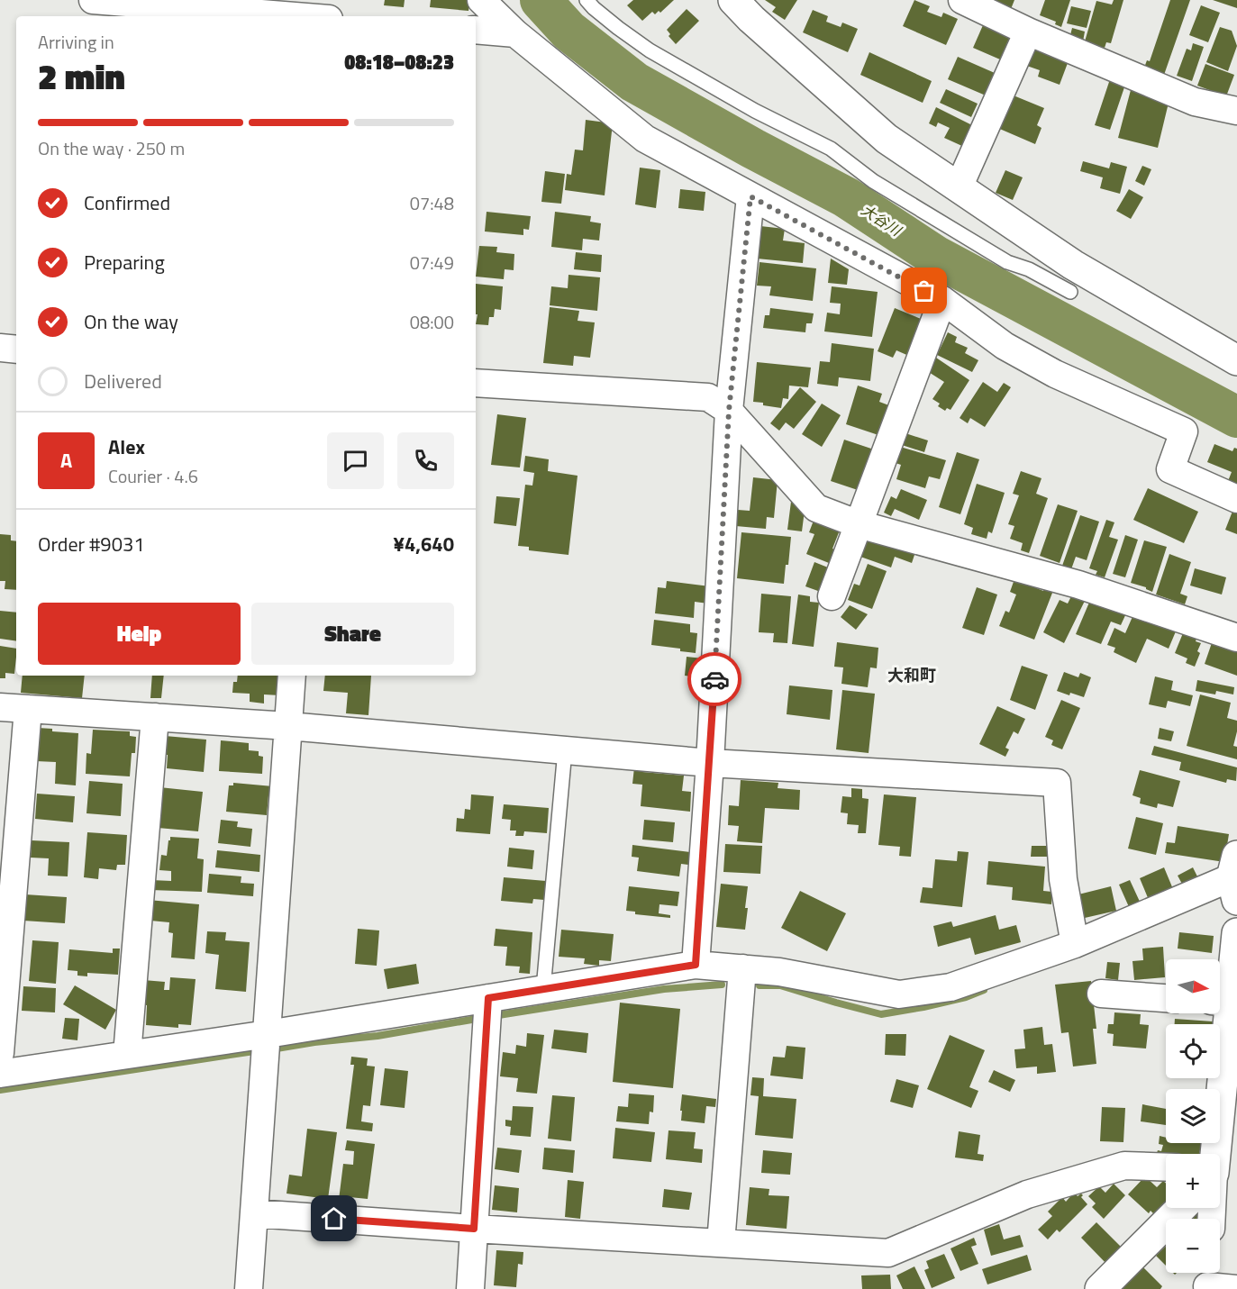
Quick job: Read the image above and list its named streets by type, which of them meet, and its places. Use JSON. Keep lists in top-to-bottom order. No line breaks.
{"districts":["大和町"],"water":["大谷川"],"north":"right","page":{"heading":["2 min","Arriving in","08:18–08:23"],"panel":["Alex","Courier · 4.6","Order #9031","¥4,640"],"bar":"On the way · 250 m","list":[["Confirmed","07:48"],["Preparing","07:49"],["On the way","08:00"],"Delivered"],"round":"A","buttons":["Help","Share"],"map_buttons":["+","−"]}}
